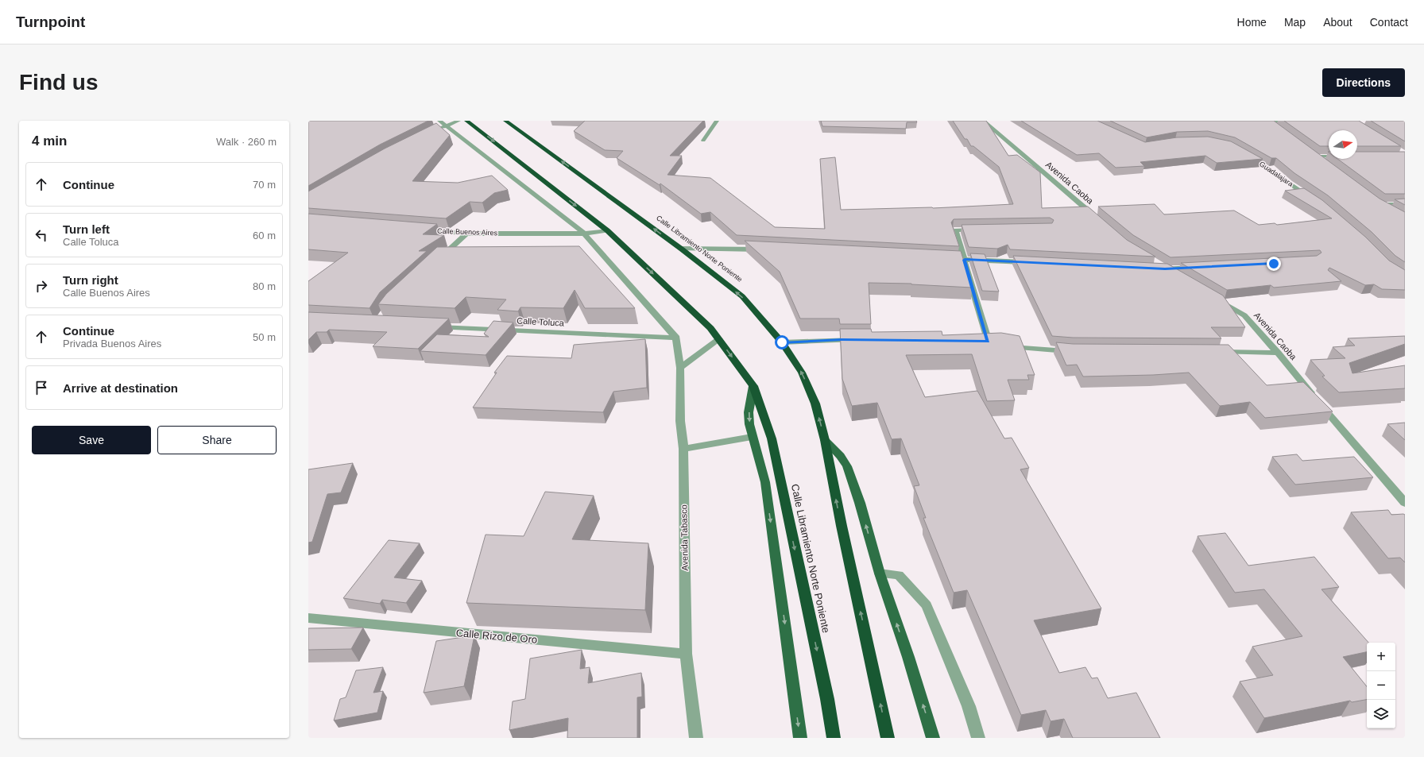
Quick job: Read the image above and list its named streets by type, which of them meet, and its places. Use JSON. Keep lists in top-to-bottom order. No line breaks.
{"streets":{"highway":["Calle Libramiento Norte Poniente"],"street":["Guadalajara","Avenida Caoba","Calle Buenos Aires","Calle Toluca","Avenida Tabasco","Calle Rizo de Oro"]},"crossings":[["Calle Buenos Aires","Calle Libramiento Norte Poniente"],["Calle Toluca","Avenida Tabasco"],["Avenida Tabasco","Calle Rizo de Oro"]],"north":"right","page":{"header":"Turnpoint","nav":["Home","Map","About","Contact"],"buttons":["Directions",["Save","Share"]],"title":"Find us","heading":["4 min","Walk · 260 m"],"list":[["Continue","70 m"],["Turn left","Calle Toluca","60 m"],["Turn right","Calle Buenos Aires","80 m"],["Continue","Privada Buenos Aires","50 m"],"Arrive at destination"],"map_buttons":["+","−"]}}
